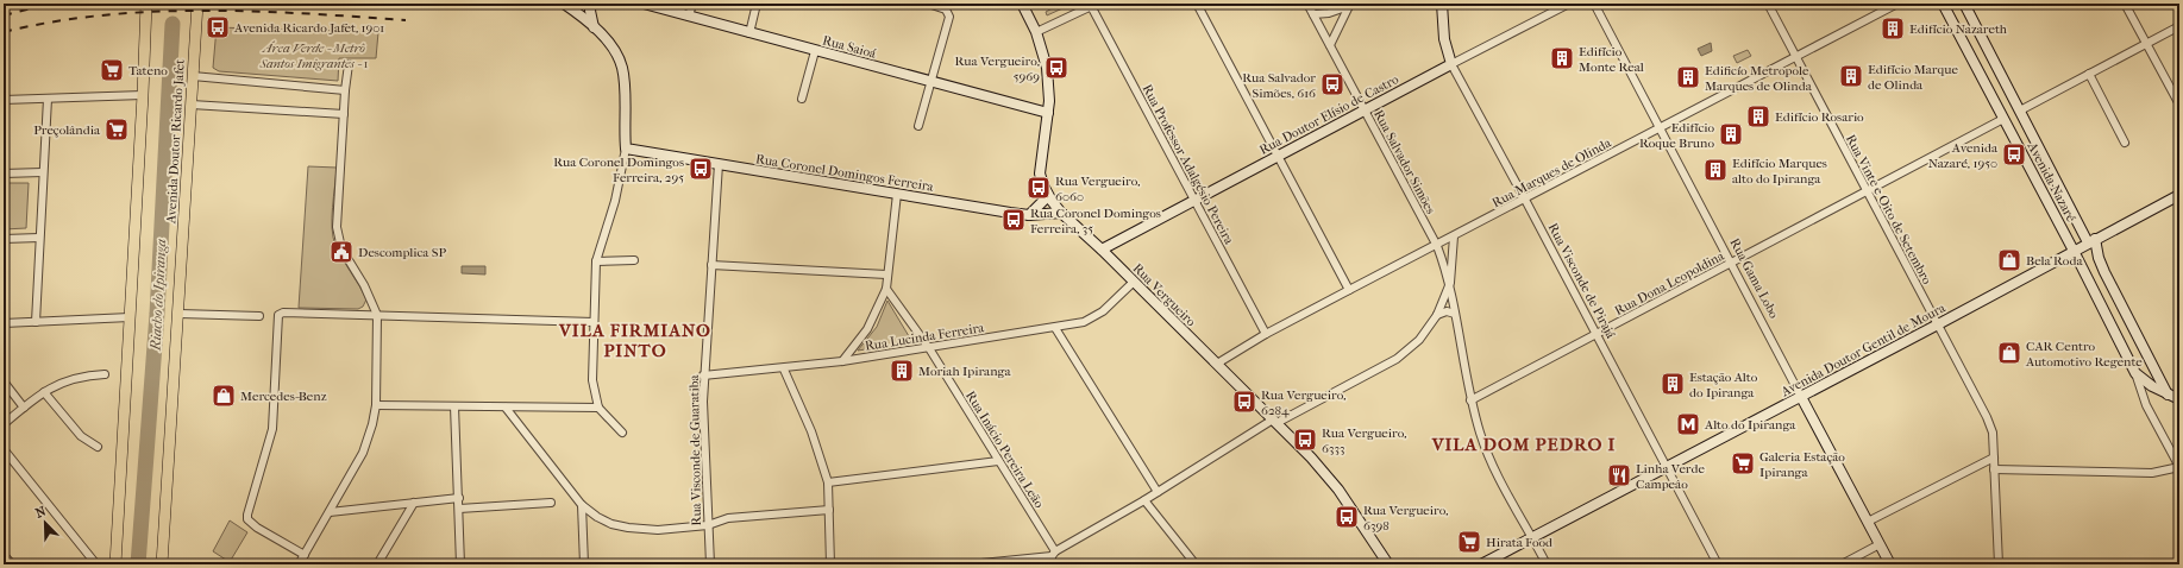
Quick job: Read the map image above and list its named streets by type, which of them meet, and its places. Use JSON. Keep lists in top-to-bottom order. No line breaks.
{"streets":{"main road":["Rua Saioá","Rua Doutor Elísio de Castro","Avenida Doutor Ricardo Jafet","Rua Coronel Domingos Ferreira","Avenida Nazaré","Rua Gama Lobo","Rua Visconde de Pirajá","Rua Vergueiro","Avenida Doutor Gentil de Moura"],"street":["Rua Salvador Simões","Rua Professor Adalgésio Pereira","Rua Marques de Olinda","Rua Vinte e Oito de Setembro","Rua Dona Leopoldina","Rua Lucinda Ferreira","Rua Inácio Pereira Leão","Rua Visconde de Guaratiba"]},"crossings":[["Rua Saioá","Rua Vergueiro"],["Rua Doutor Elísio de Castro","Rua Salvador Simões"],["Rua Doutor Elísio de Castro","Rua Professor Adalgésio Pereira"],["Rua Doutor Elísio de Castro","Rua Visconde de Pirajá"],["Rua Doutor Elísio de Castro","Rua Vergueiro"],["Rua Salvador Simões","Rua Marques de Olinda"],["Rua Salvador Simões","Rua Dona Leopoldina"],["Rua Salvador Simões","Avenida Doutor Gentil de Moura"],["Rua Professor Adalgésio Pereira","Rua Marques de Olinda"],["Rua Coronel Domingos Ferreira","Rua Vergueiro"],["Rua Coronel Domingos Ferreira","Rua Visconde de Guaratiba"],["Rua Marques de Olinda","Rua Vinte e Oito de Setembro"],["Rua Marques de Olinda","Rua Gama Lobo"],["Rua Marques de Olinda","Rua Visconde de Pirajá"],["Rua Marques de Olinda","Rua Vergueiro"],["Avenida Nazaré","Rua Dona Leopoldina"],["Avenida Nazaré","Avenida Doutor Gentil de Moura"],["Rua Vinte e Oito de Setembro","Rua Dona Leopoldina"],["Rua Vinte e Oito de Setembro","Avenida Doutor Gentil de Moura"],["Rua Gama Lobo","Rua Dona Leopoldina"],["Rua Gama Lobo","Avenida Doutor Gentil de Moura"],["Rua Visconde de Pirajá","Rua Dona Leopoldina"],["Rua Visconde de Pirajá","Avenida Doutor Gentil de Moura"],["Rua Vergueiro","Rua Lucinda Ferreira"],["Rua Lucinda Ferreira","Rua Inácio Pereira Leão"],["Rua Lucinda Ferreira","Rua Visconde de Guaratiba"]],"districts":["VILA FIRMIANO PINTO","VILA DOM PEDRO I"],"water":["Riacho do Ipiranga"],"parks":["Área Verde - Metrô Santos Imigrantes - 1"],"places":{"bus stop":["Avenida Ricardo Jafet, 1901","Rua Vergueiro, 5969","Rua Salvador Simões, 616","Avenida Nazaré, 1950","Rua Coronel Domingos Ferreira, 295","Rua Vergueiro, 6060","Rua Coronel Domingos Ferreira, 35","Rua Vergueiro, 6284","Rua Vergueiro, 6333","Rua Vergueiro, 6398"],"building":["Edifício Nazareth","Edifício Monte Real","Edifício Marque de Olinda","Edificío Metropole Marques de Olinda","Edifício Rosario","Edifício Roque Bruno","Edifício Marques alto do Ipiranga","Moriah Ipiranga","Estação Alto do Ipiranga"],"supermarket":["Tateno","Preçolândia","Galeria Estação Ipiranga","Hirata Food"],"public building":["Descomplica SP"],"shop":["Bela Roda","CAR Centro Automotivo Regente","Mercedes-Benz"],"metro station":["Alto do Ipiranga"],"restaurant":["Linha Verde Campeâo"]},"north":"top left"}
